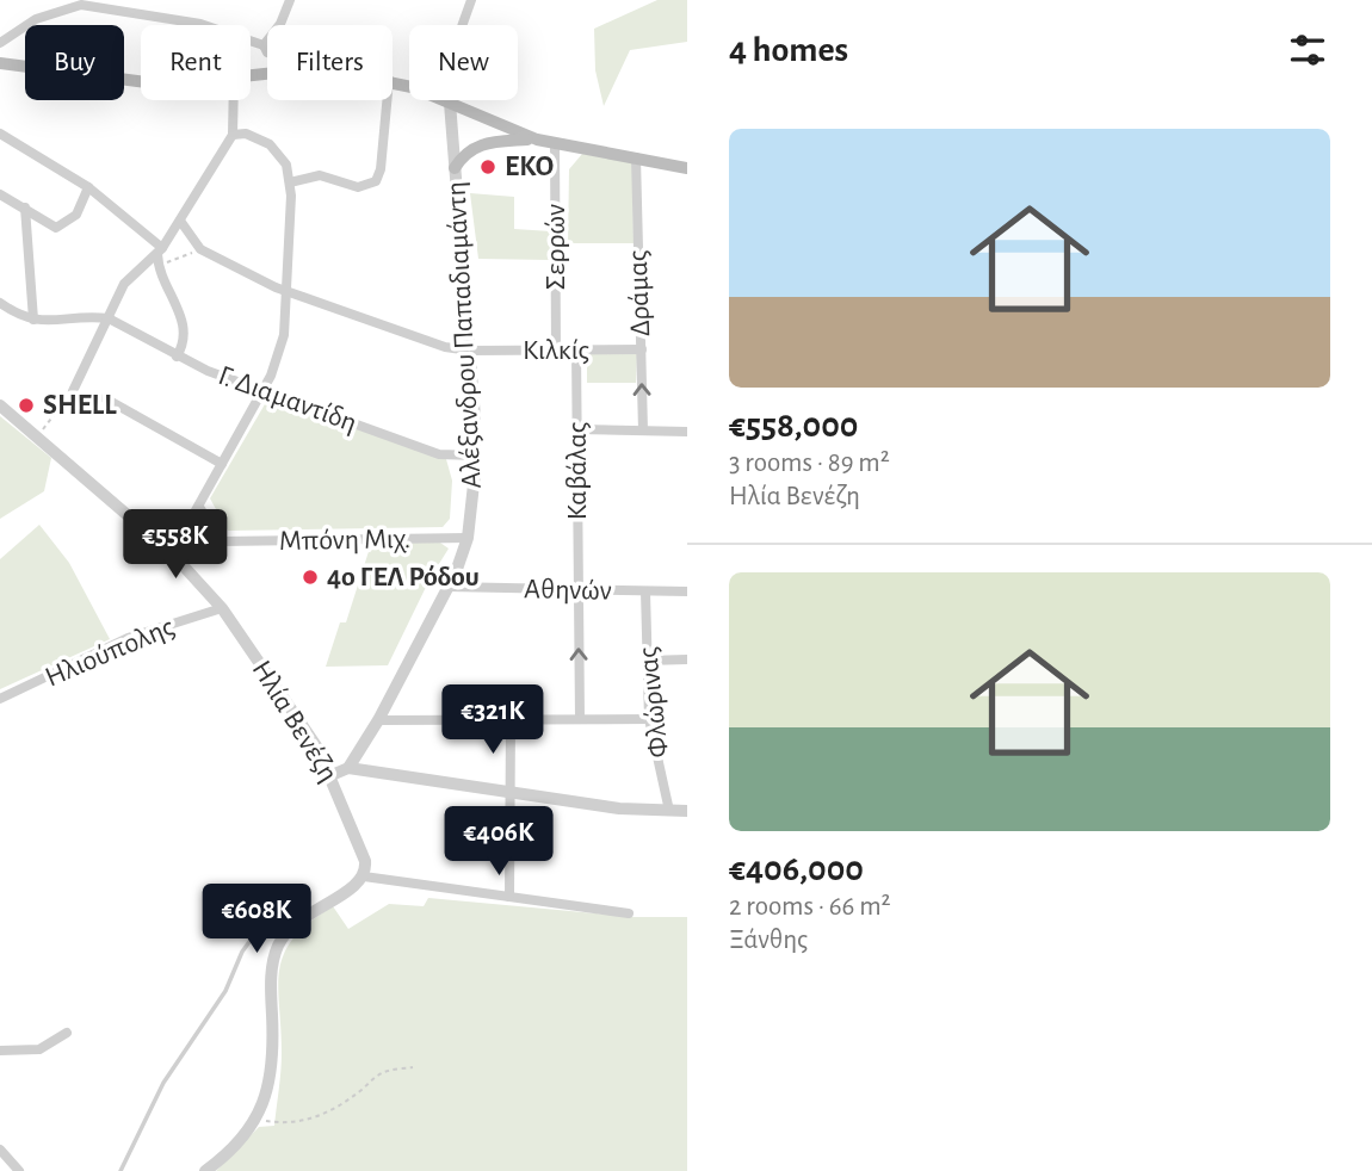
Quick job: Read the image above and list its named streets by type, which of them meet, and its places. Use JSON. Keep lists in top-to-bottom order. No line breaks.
{"streets":{"street":["Σερρών","Δράμας","Αλέξανδρου Παπαδιαμάντη","Κιλκίς","Γ. Διαμαντίδη","Καβάλας","Μπόνη Μιχ.","Αθηνών","Ηλιούπολης","Φλώρινας","Ηλία Βενέζη"]},"crossings":[["Σερρών","Κιλκίς"],["Δράμας","Κιλκίς"],["Αλέξανδρου Παπαδιαμάντη","Κιλκίς"],["Αλέξανδρου Παπαδιαμάντη","Γ. Διαμαντίδη"],["Αλέξανδρου Παπαδιαμάντη","Μπόνη Μιχ."],["Αλέξανδρου Παπαδιαμάντη","Αθηνών"],["Κιλκίς","Καβάλας"],["Καβάλας","Αθηνών"],["Μπόνη Μιχ.","Ηλία Βενέζη"],["Αθηνών","Φλώρινας"],["Ηλιούπολης","Ηλία Βενέζη"]],"places":["EKO","SHELL","4ο ΓΕΛ Ρόδου"],"page":{"heading":"4 homes","chip":["Buy","Rent","Filters","New"],"list":[{"name":"€558,000","note":"3 rooms · 89 m² · Ηλία Βενέζη"},{"name":"€406,000","note":"2 rooms · 66 m² · Ξάνθης"}],"price":["€558K","€321K","€406K","€608K"]}}
